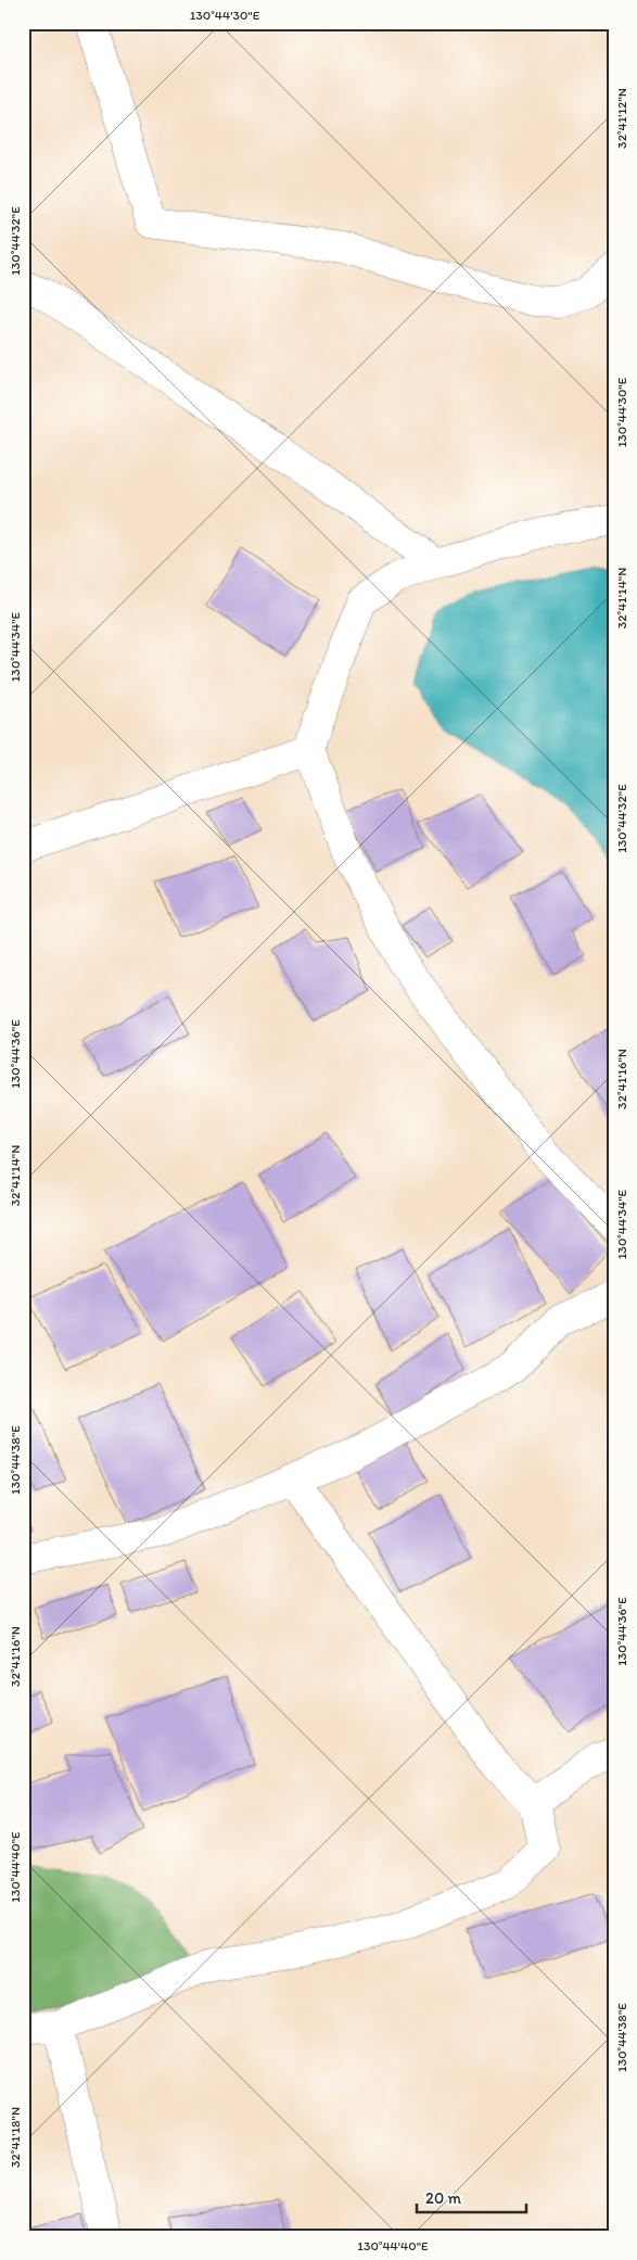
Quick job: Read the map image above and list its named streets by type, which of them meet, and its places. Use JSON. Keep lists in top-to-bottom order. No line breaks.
{"scale_bar":"20 m","coordinates":["130°44'30\"E","32°41'12\"N","130°44'32\"E","32°41'14\"N","130°44'34\"E","130°44'36\"E","32°41'16\"N","130°44'38\"E","130°44'40\"E","32°41'18\"N"]}
